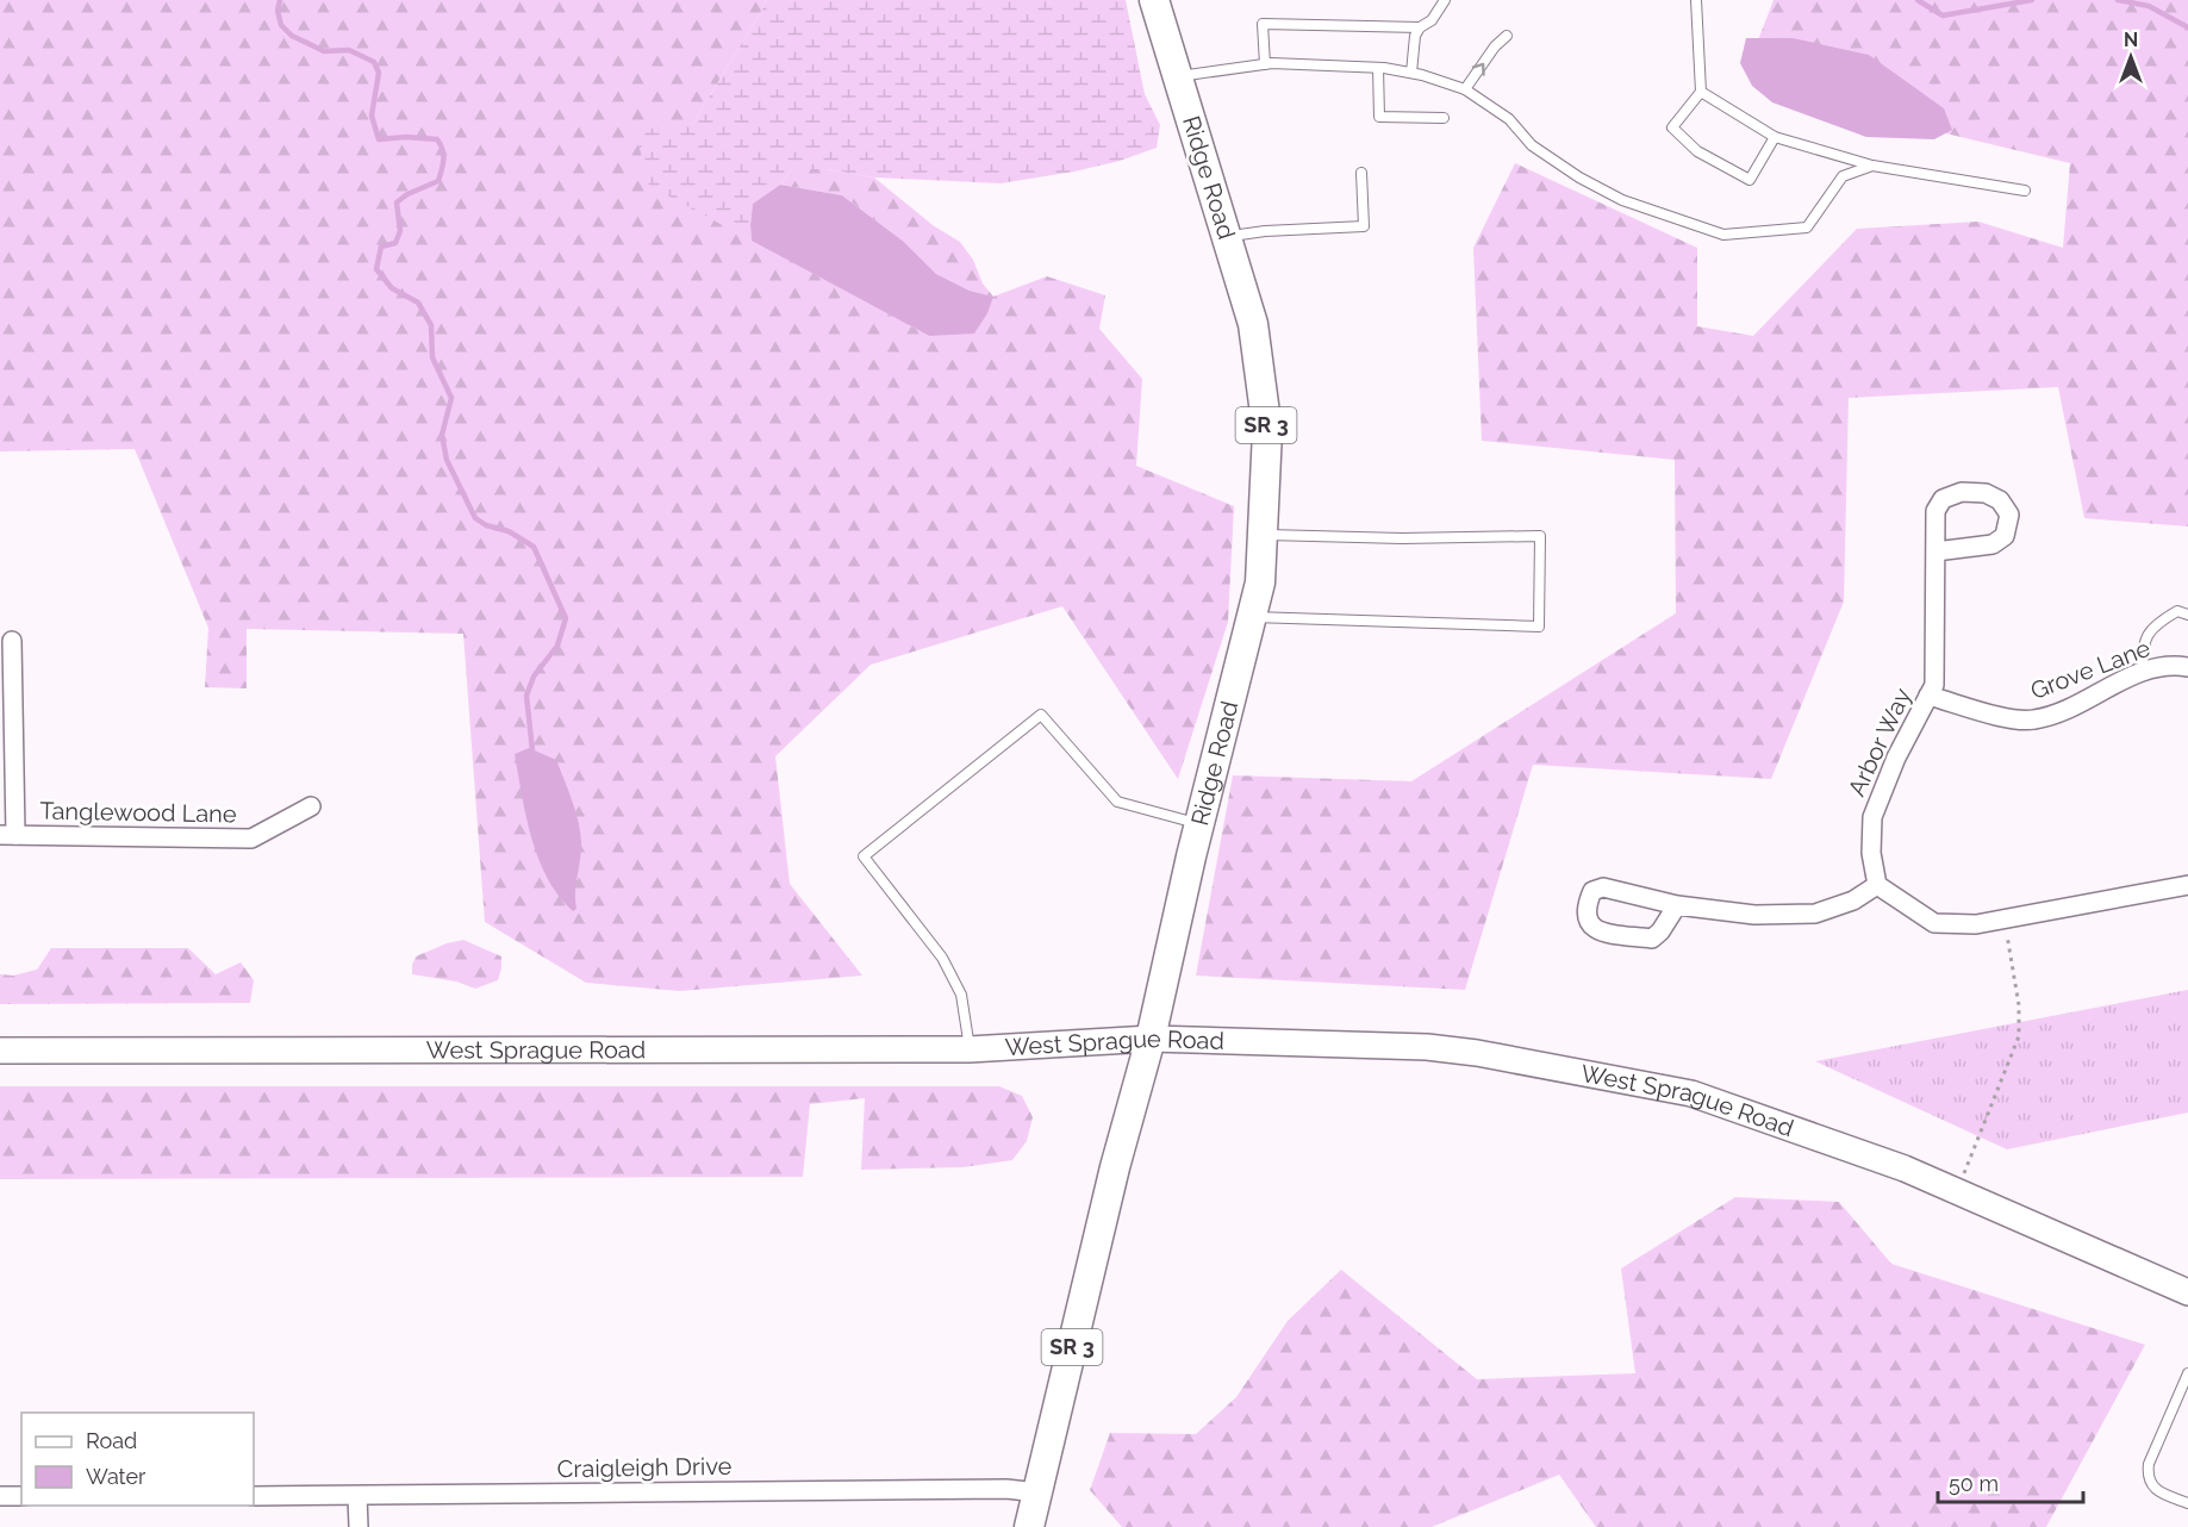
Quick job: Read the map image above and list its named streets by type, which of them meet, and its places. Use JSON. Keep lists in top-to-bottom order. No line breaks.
{"streets":{"main road":["Ridge Road","SR 3"],"street":["Grove Lane","Arbor Way","Tanglewood Lane","West Sprague Road","Craigleigh Drive"]},"crossings":[["Ridge Road","West Sprague Road"],["Ridge Road","Craigleigh Drive"],["Grove Lane","Arbor Way"]],"legend":["Road","Water"],"scale_bar":"50 m","north":"top"}
